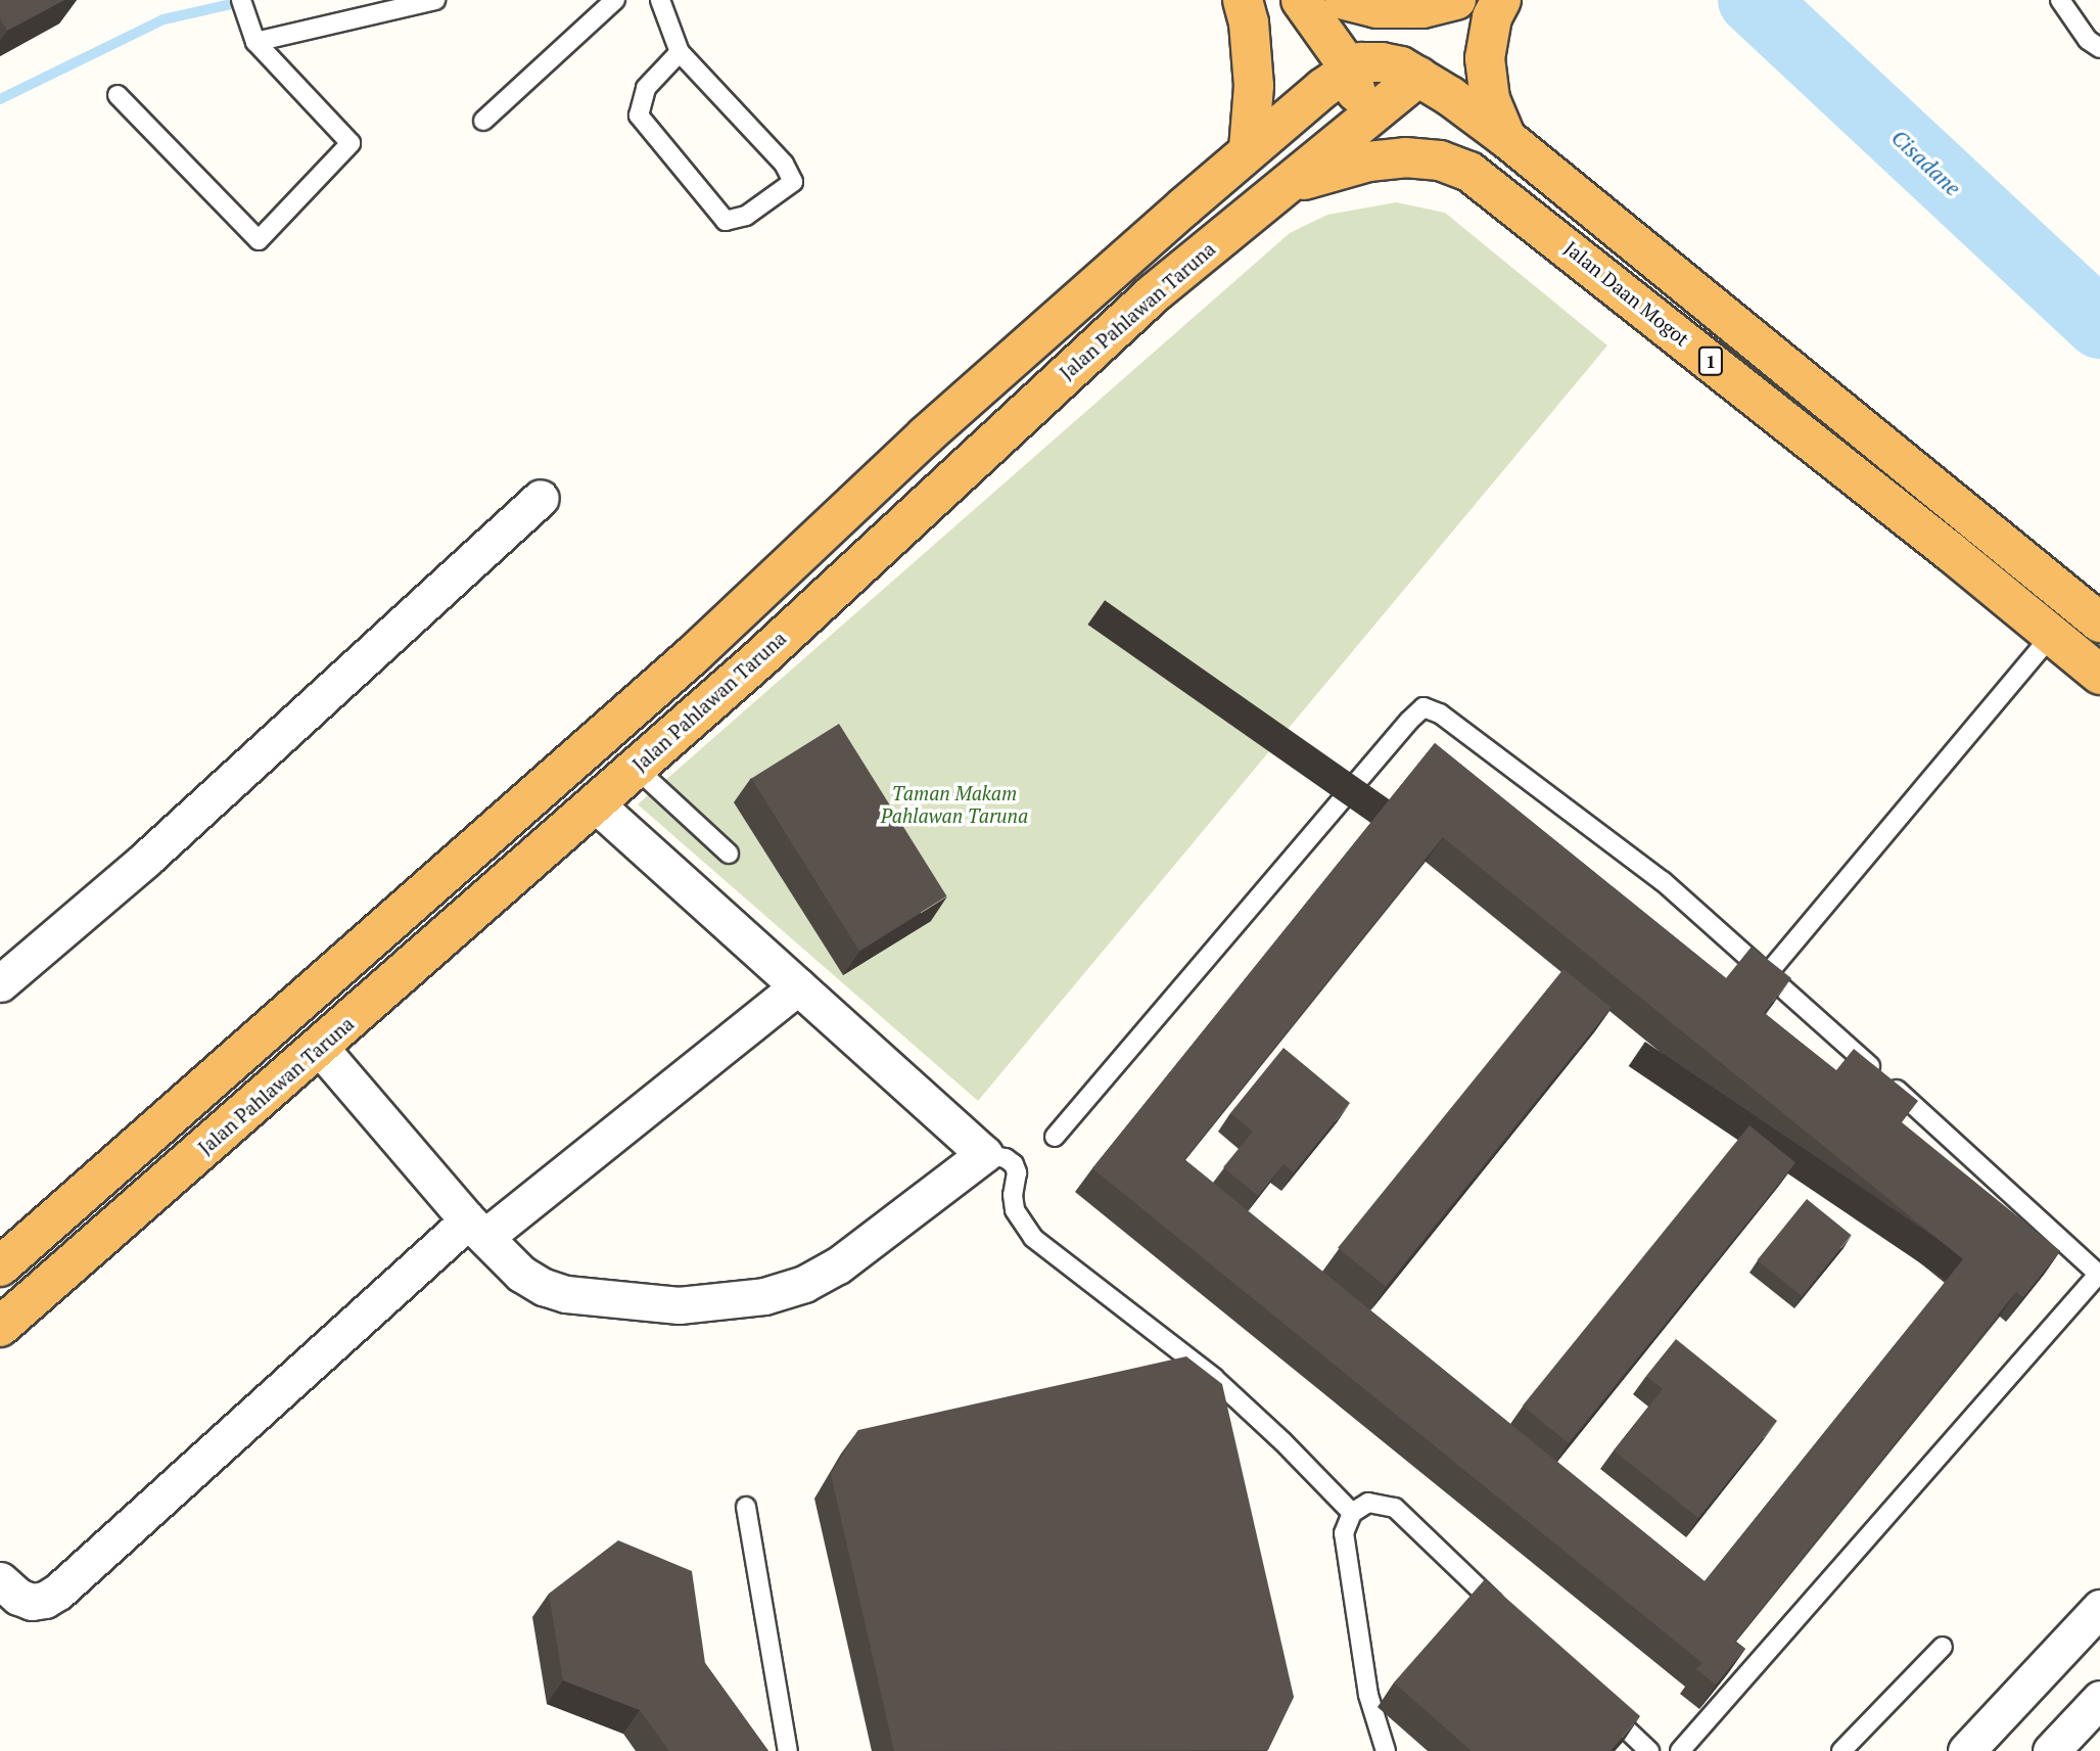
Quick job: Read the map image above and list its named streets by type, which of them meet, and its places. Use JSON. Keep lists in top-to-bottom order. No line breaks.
{"streets":{"highway":["Jalan Daan Mogot","Jalan Pahlawan Taruna","1"]},"crossings":[["Jalan Daan Mogot","Jalan Pahlawan Taruna"],["Jalan Pahlawan Taruna","1"]],"water":["Cisadane"],"parks":["Taman Makam Pahlawan Taruna"]}
